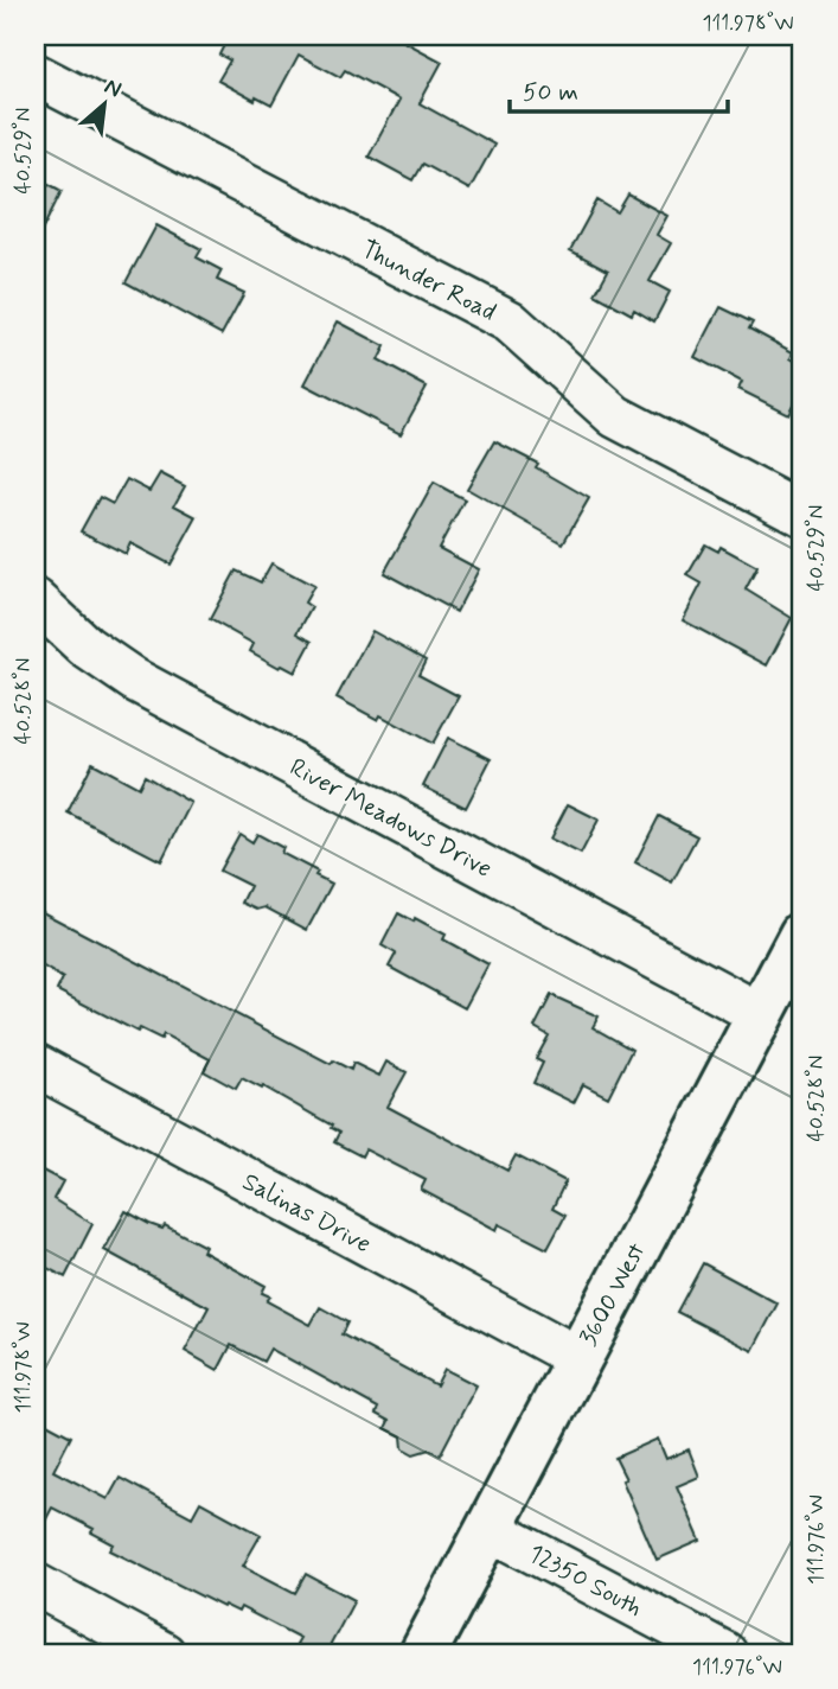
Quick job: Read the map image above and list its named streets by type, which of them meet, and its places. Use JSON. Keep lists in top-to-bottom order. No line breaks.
{"streets":{"main road":["3600 West"],"street":["Thunder Road","River Meadows Drive","Salinas Drive","12350 South"]},"crossings":[["River Meadows Drive","3600 West"],["Salinas Drive","3600 West"],["3600 West","12350 South"]],"scale_bar":"50 m","north":"top right","coordinates":["111.978°W","40.529°N","40.528°N","111.976°W"]}
